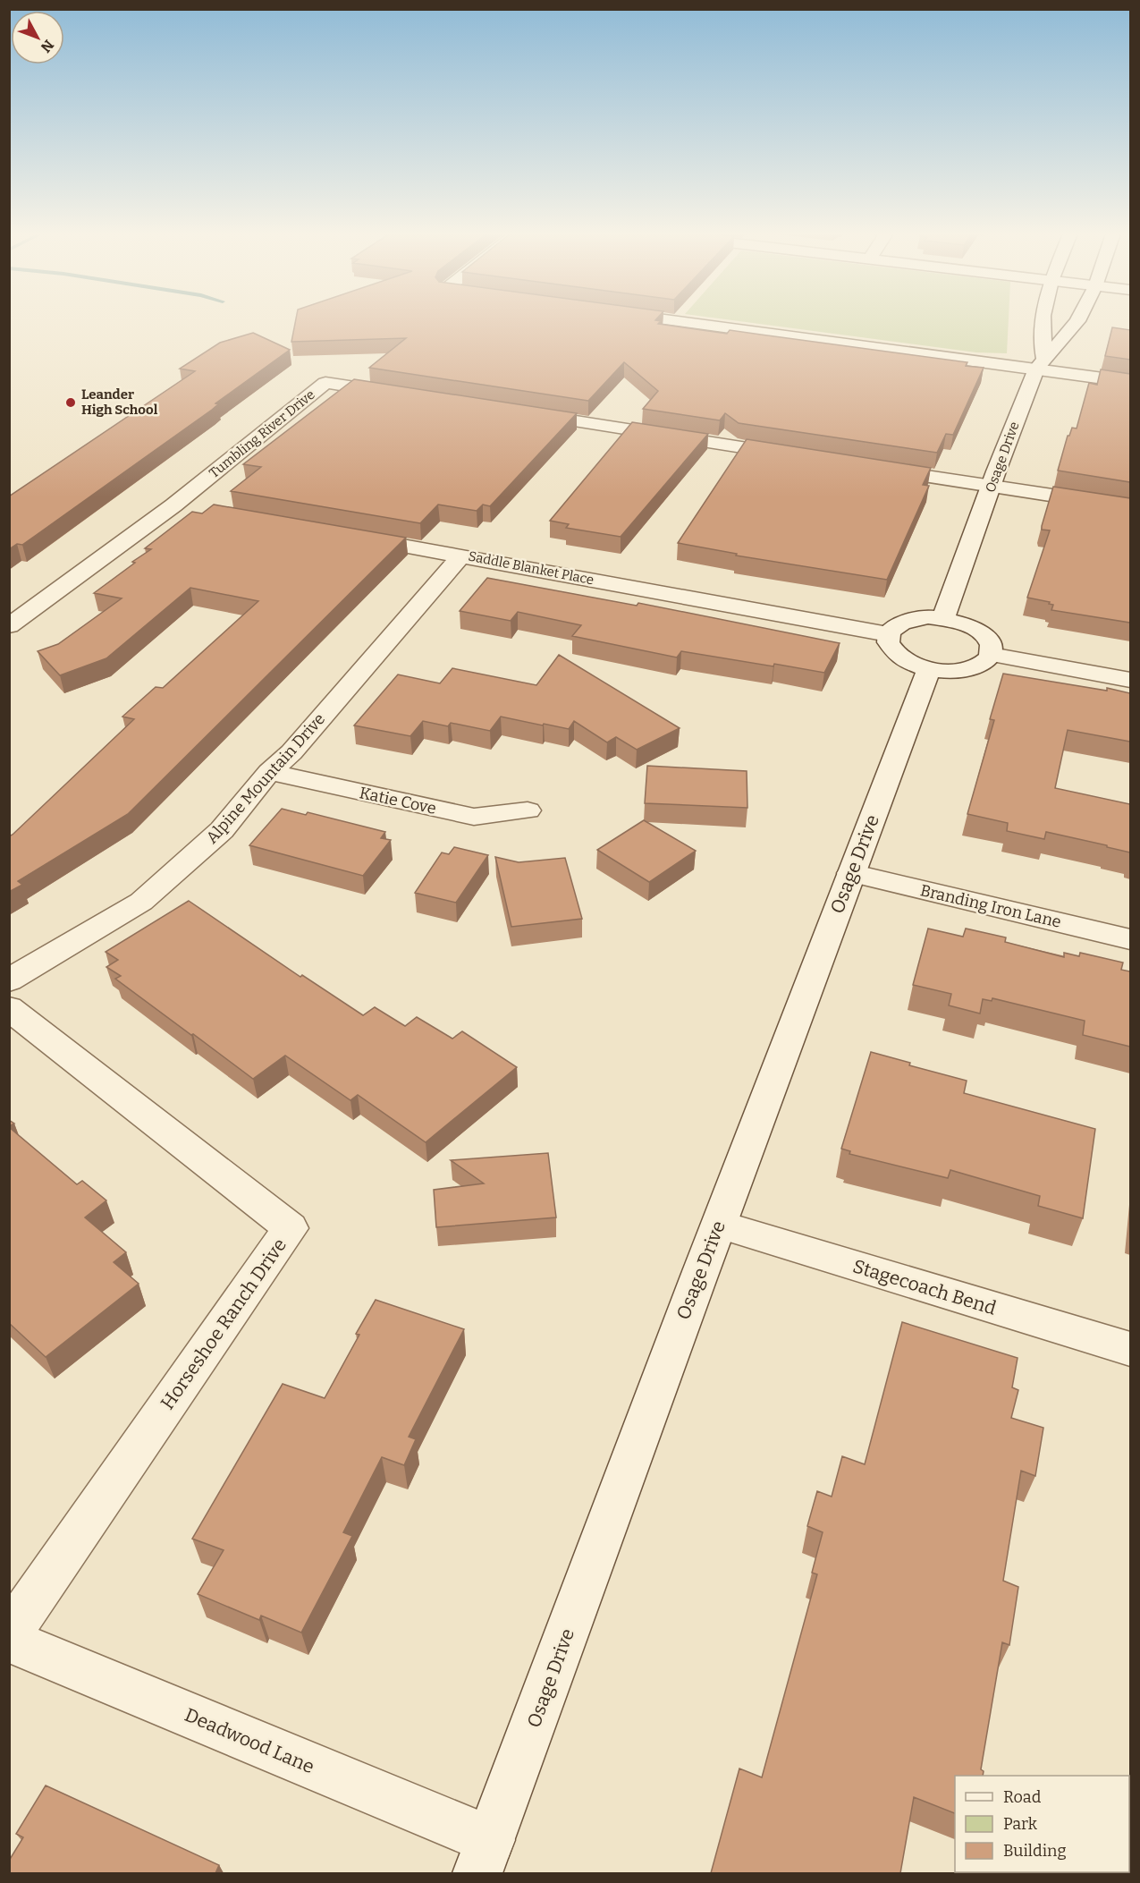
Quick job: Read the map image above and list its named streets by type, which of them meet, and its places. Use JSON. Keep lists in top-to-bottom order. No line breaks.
{"streets":{"street":["Tumbling River Drive","Osage Drive","Saddle Blanket Place","Alpine Mountain Drive","Katie Cove","Branding Iron Lane","Stagecoach Bend","Horseshoe Ranch Drive","Deadwood Lane"]},"crossings":[["Osage Drive","Branding Iron Lane"],["Osage Drive","Stagecoach Bend"],["Osage Drive","Deadwood Lane"],["Saddle Blanket Place","Alpine Mountain Drive"],["Alpine Mountain Drive","Katie Cove"]],"places":["Leander High School"],"legend":["Road","Park","Building"],"north":"bottom right"}
